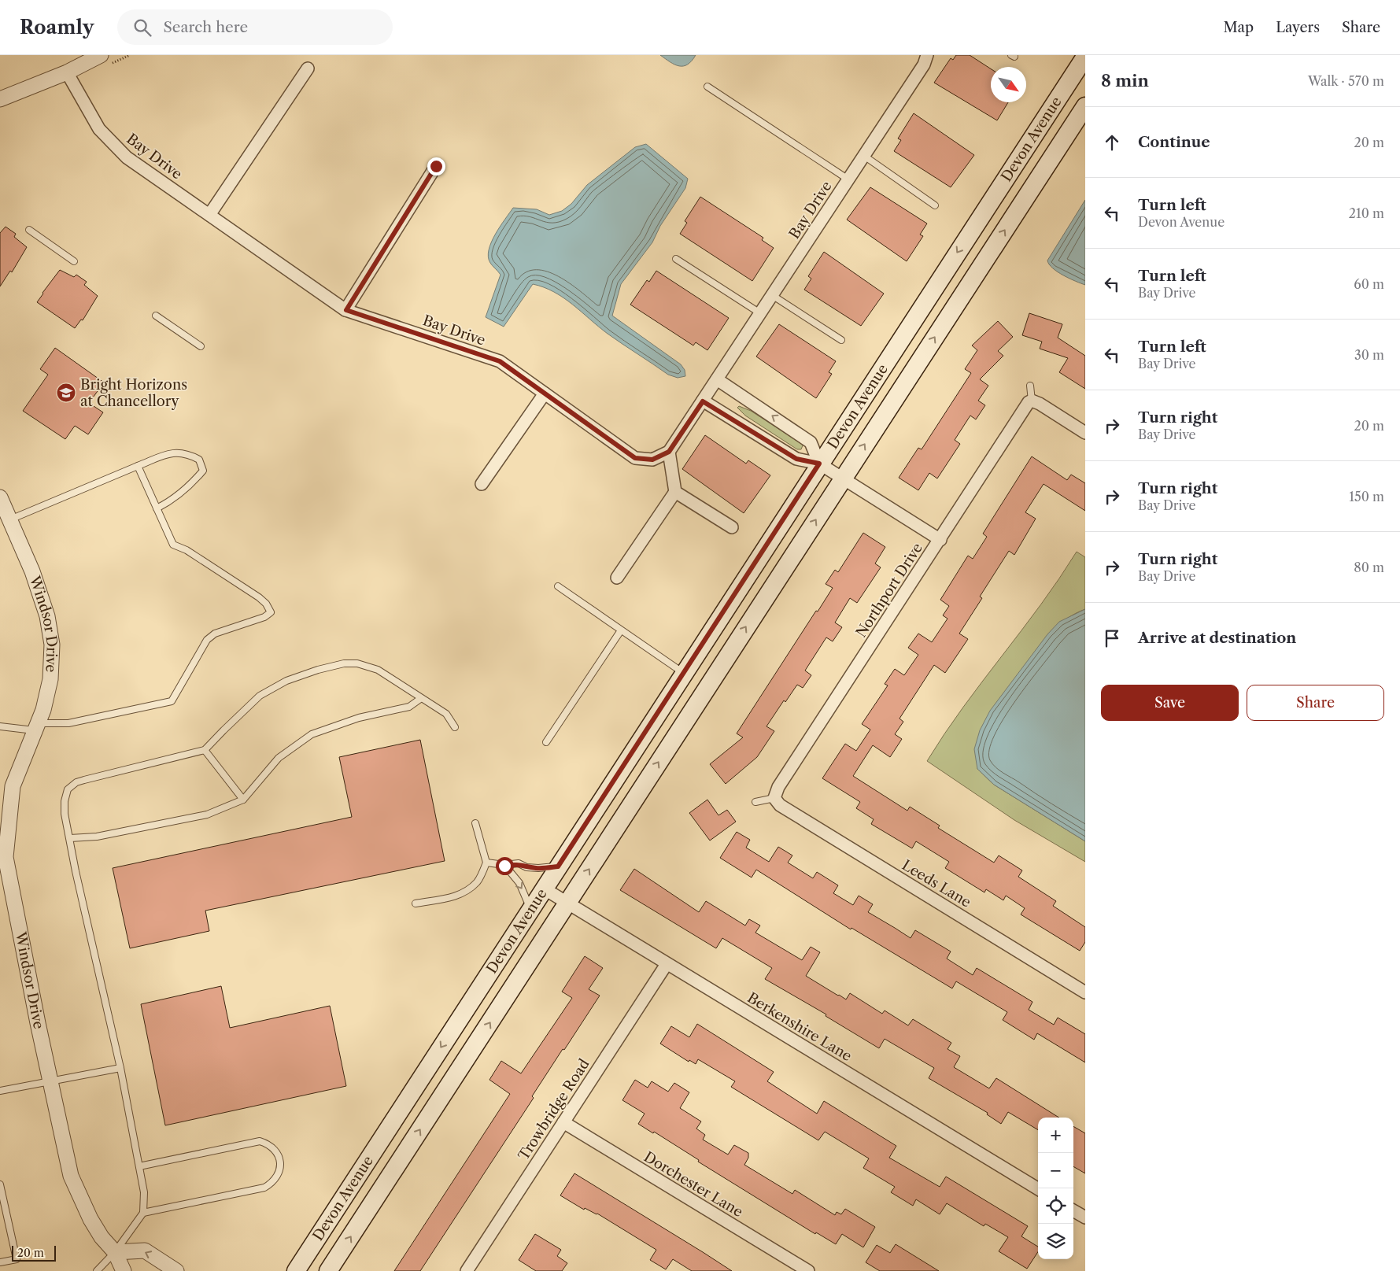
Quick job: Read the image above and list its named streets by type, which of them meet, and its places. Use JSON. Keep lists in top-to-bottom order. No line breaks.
{"streets":{"main road":["Devon Avenue"],"street":["Bay Drive","Northport Drive","Windsor Drive","Leeds Lane","Berkenshire Lane","Trowbridge Road","Dorchester Lane"]},"crossings":[["Devon Avenue","Berkenshire Lane"],["Northport Drive","Leeds Lane"],["Berkenshire Lane","Trowbridge Road"],["Trowbridge Road","Dorchester Lane"]],"places":{"school or university":["Bright Horizons at Chancellory"]},"scale_bar":"20 m","north":"bottom right","page":{"header":"Roamly","search":"Search here","nav":["Map","Layers","Share"],"heading":["8 min","Walk · 570 m"],"list":[["Continue","20 m"],["Turn left","Devon Avenue","210 m"],["Turn left","Bay Drive","60 m"],["Turn left","Bay Drive","30 m"],["Turn right","Bay Drive","20 m"],["Turn right","Bay Drive","150 m"],["Turn right","Bay Drive","80 m"],"Arrive at destination"],"buttons":["Save","Share"],"map_buttons":["+","−"],"scale":"20 m"}}
